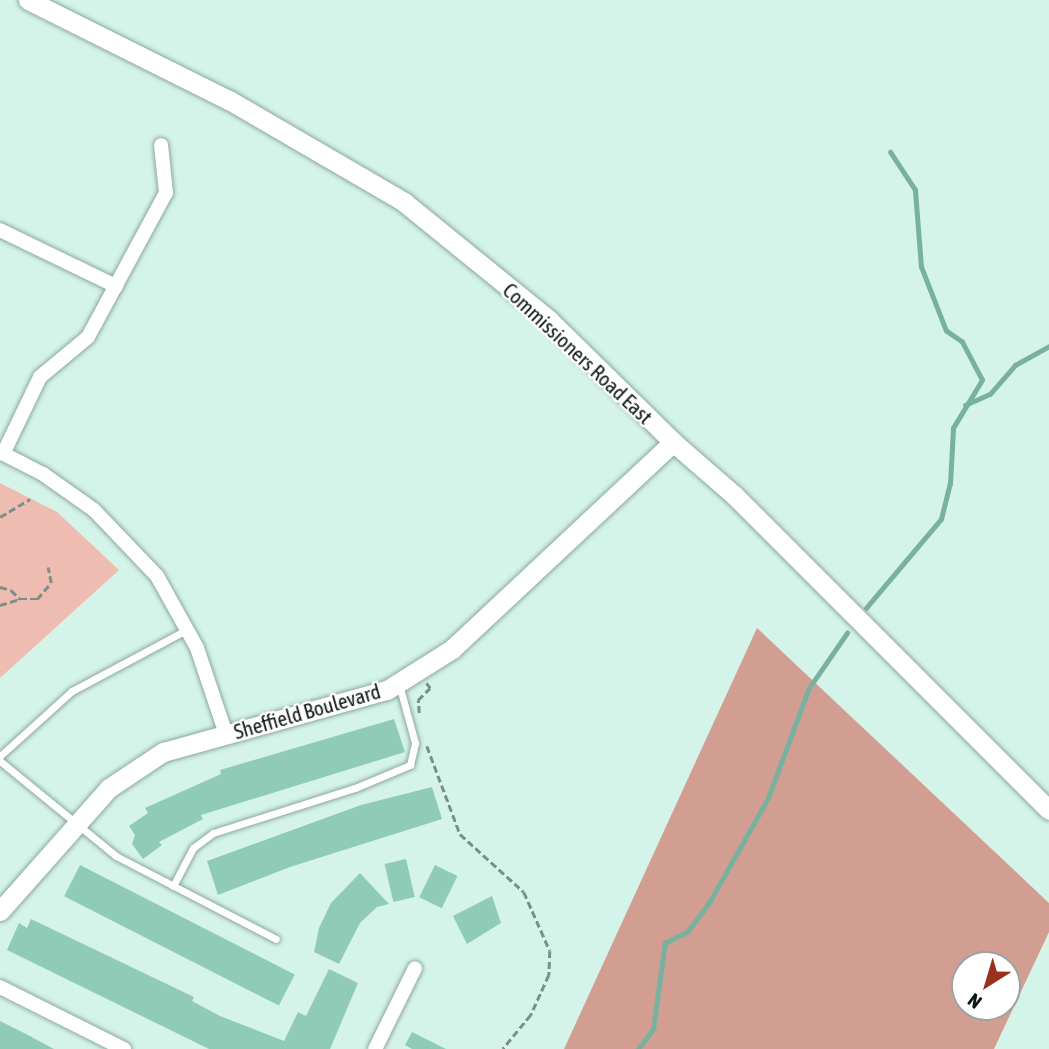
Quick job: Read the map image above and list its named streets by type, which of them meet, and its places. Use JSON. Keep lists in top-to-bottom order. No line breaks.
{"streets":{"main road":["Commissioners Road East","Sheffield Boulevard"]},"crossings":[["Commissioners Road East","Sheffield Boulevard"]],"north":"bottom left"}
